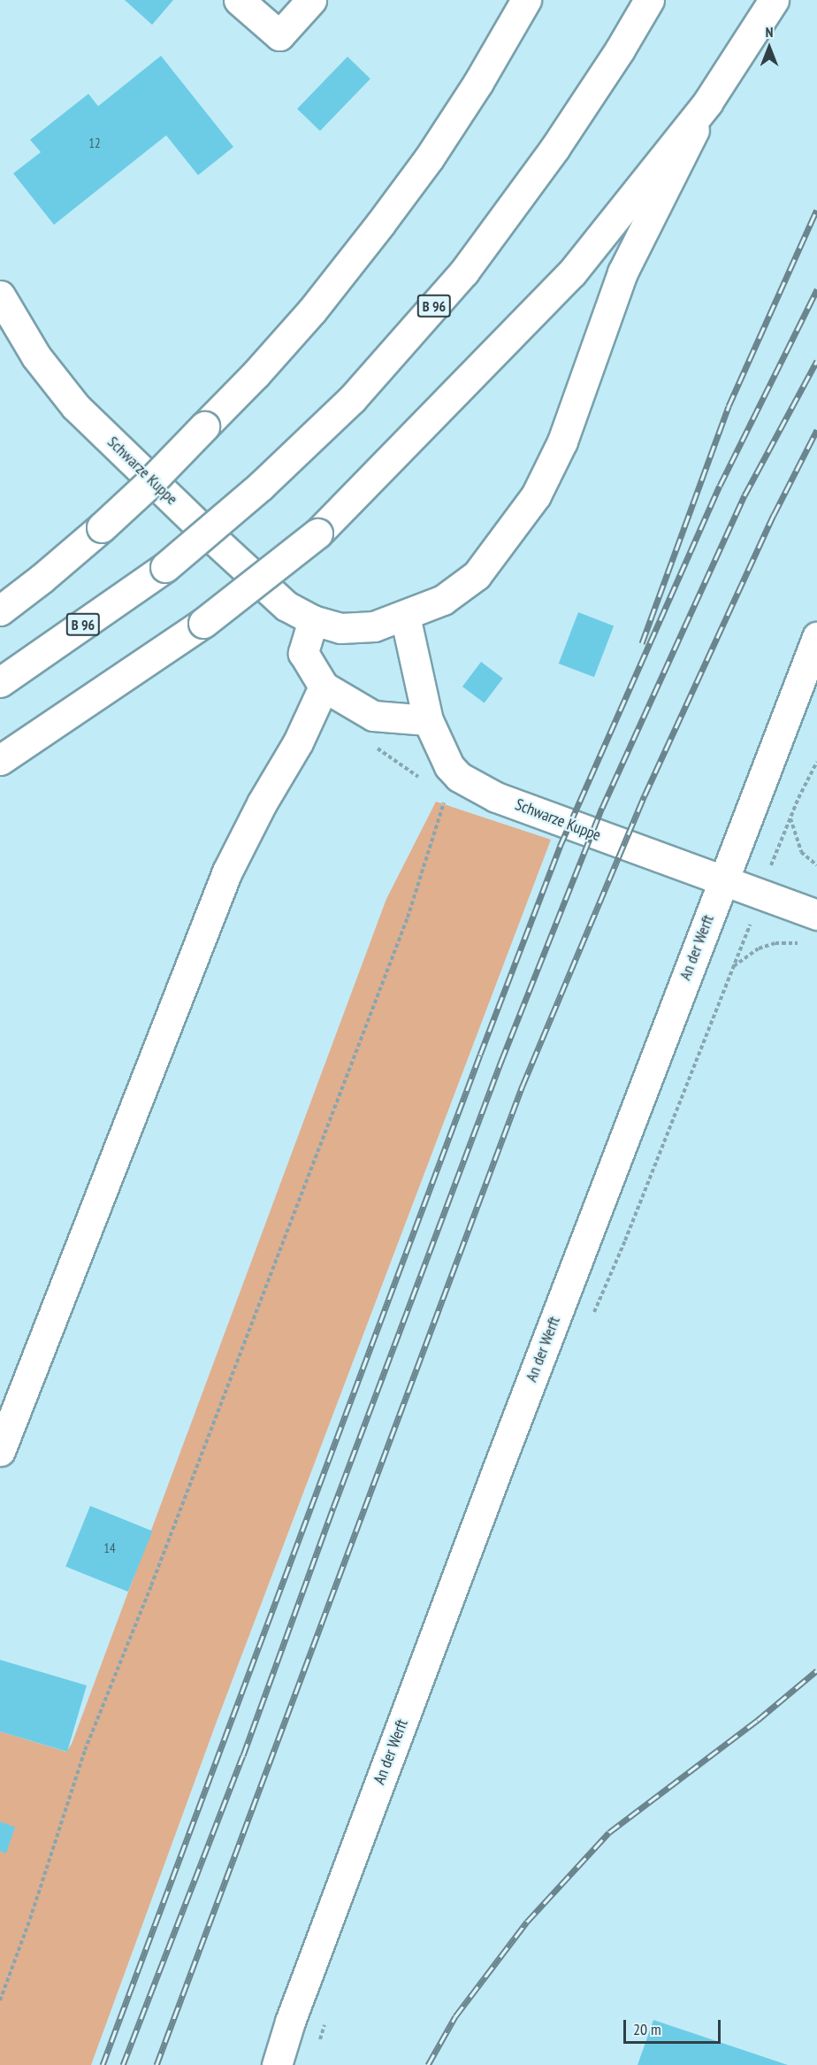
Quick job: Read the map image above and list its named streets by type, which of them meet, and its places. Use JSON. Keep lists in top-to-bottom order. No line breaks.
{"streets":{"main road":["B 96","Schwarze Kuppe","An der Werft"]},"crossings":[["Schwarze Kuppe","An der Werft"]],"house_numbers":["12","14"],"scale_bar":"20 m","north":"top"}
